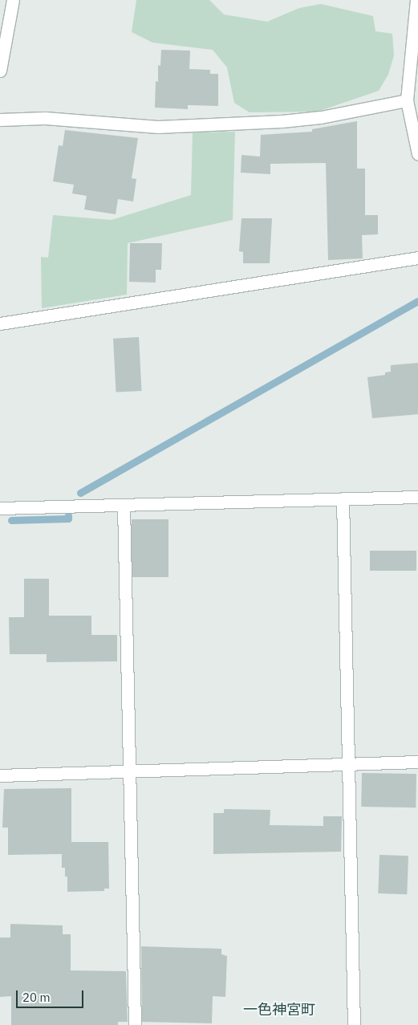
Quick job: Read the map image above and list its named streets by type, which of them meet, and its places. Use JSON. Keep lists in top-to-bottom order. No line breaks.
{"districts":["一色神宮町"],"scale_bar":"20 m"}
